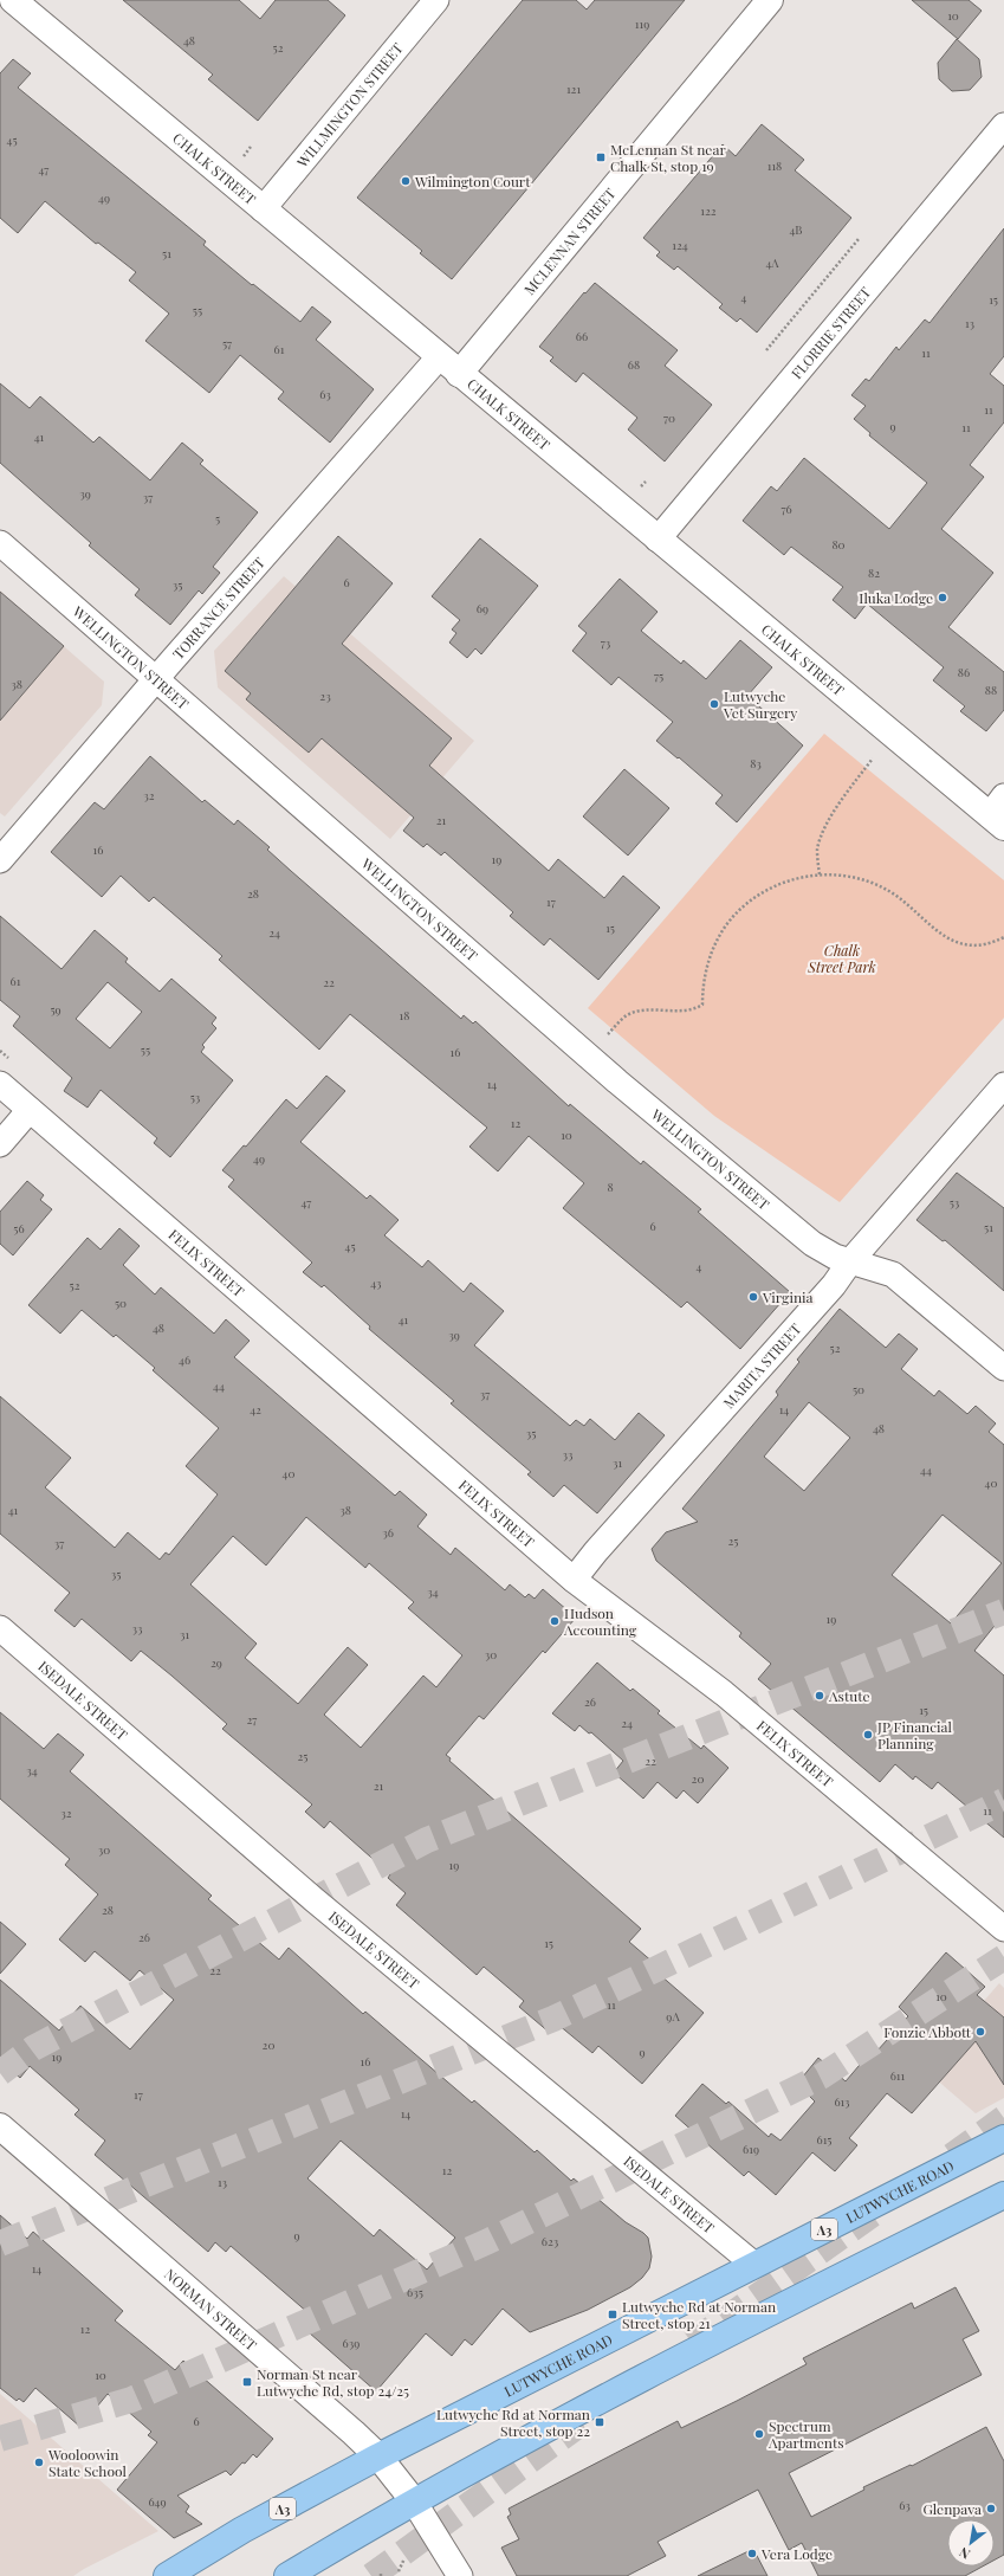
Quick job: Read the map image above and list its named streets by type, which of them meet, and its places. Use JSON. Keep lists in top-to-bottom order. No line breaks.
{"streets":{"highway":["LUTWYCHE ROAD","A3"],"street":["WILLMINGTON STREET","CHALK STREET","MCLENNAN STREET","FLORRIE STREET","TORRANCE STREET","WELLINGTON STREET","FELIX STREET","MARITA STREET","ISEDALE STREET","NORMAN STREET"]},"crossings":[["WILLMINGTON STREET","CHALK STREET"],["CHALK STREET","MCLENNAN STREET"],["CHALK STREET","FLORRIE STREET"],["CHALK STREET","TORRANCE STREET"],["TORRANCE STREET","WELLINGTON STREET"],["WELLINGTON STREET","MARITA STREET"],["FELIX STREET","MARITA STREET"],["ISEDALE STREET","LUTWYCHE ROAD"],["LUTWYCHE ROAD","NORMAN STREET"]],"parks":["Chalk Street Park"],"places":{"transit":["McLennan St near Chalk St, stop 19","Lutwyche Rd at Norman Street, stop 21","Norman St near Lutwyche Rd, stop 24/25","Lutwyche Rd at Norman Street, stop 22"],"other":["Wilmington Court","Iluka Lodge","Lutwyche Vet Surgery","Virginia","Hudson Accounting","Astute","JP Financial Planning","Fonzie Abbott","Spectrum Apartments","Wooloowin State School","Glenpava","Vera Lodge"]},"house_numbers":["10","119","48","52","121","45","118","47","49","122","4B","124","51","4A","4","15","55","13","66","57","61","11","68","63","11","70","9","11","41","39","37","76","5","80","82","6","35","69","73","86","75","38","88","23","83","32","21","16","19","28","17","15","24","61","22","59","18","55","16","14","53","12","10","49","8","47","53","6","51","56","45","4","43","52","50","41","48","39","52","46","44","50","37","42","14","48","35","33","31","44","40","40","41","38","36","25","37","35","34","19","33","31","30","29","26","15","27","24","25","22","34","20","21","11","32","30","19","28","26","15","22","10","11","9A","20","9","19","16","611","17","613","14","615","619","12","13","9","623","14","635","12","639","10","6","649","63"],"north":"bottom left"}
